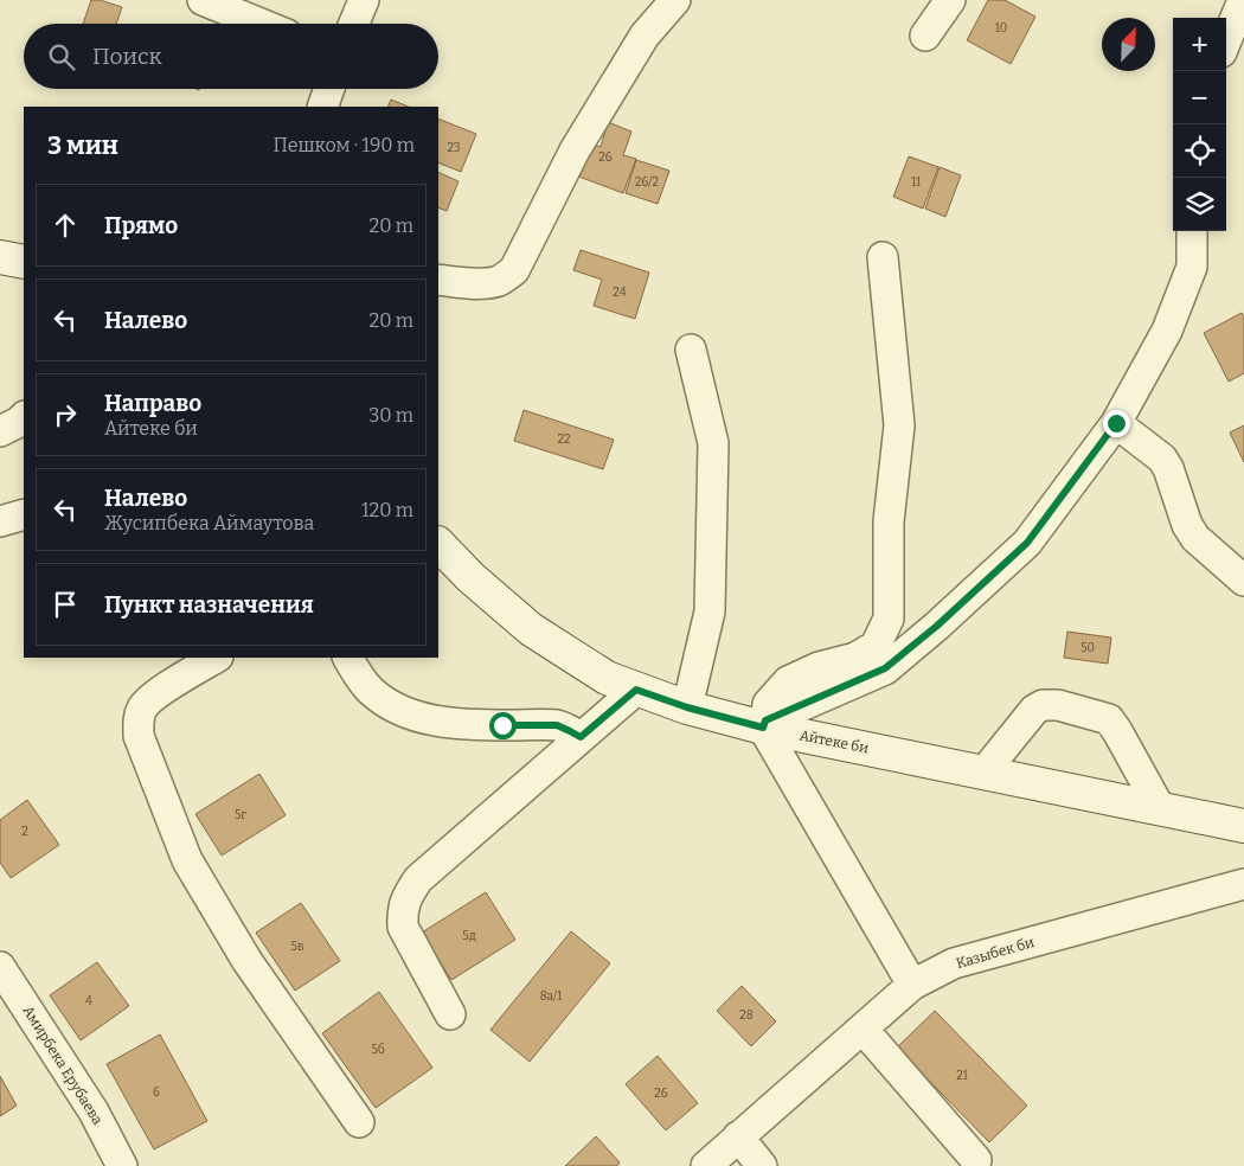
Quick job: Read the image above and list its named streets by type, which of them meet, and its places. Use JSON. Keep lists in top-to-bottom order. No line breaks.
{"streets":{"street":["Айтеке би","Казыбек би","Амирбека Ерубаева"]},"house_numbers":["10","23","26","26/2","11","24","22","50","5г","2","5д","5в","8а/1","4","28","5б","21","6","26"],"north":"top right","page":{"map_buttons":["+","−"],"search":"Поиск","heading":["3 мин","Пешком · 190 m"],"list":[["Прямо","20 m"],["Налево","20 m"],["Направо","Айтеке би","30 m"],["Налево","Жусипбека Аймаутова","120 m"],"Пункт назначения"]}}
